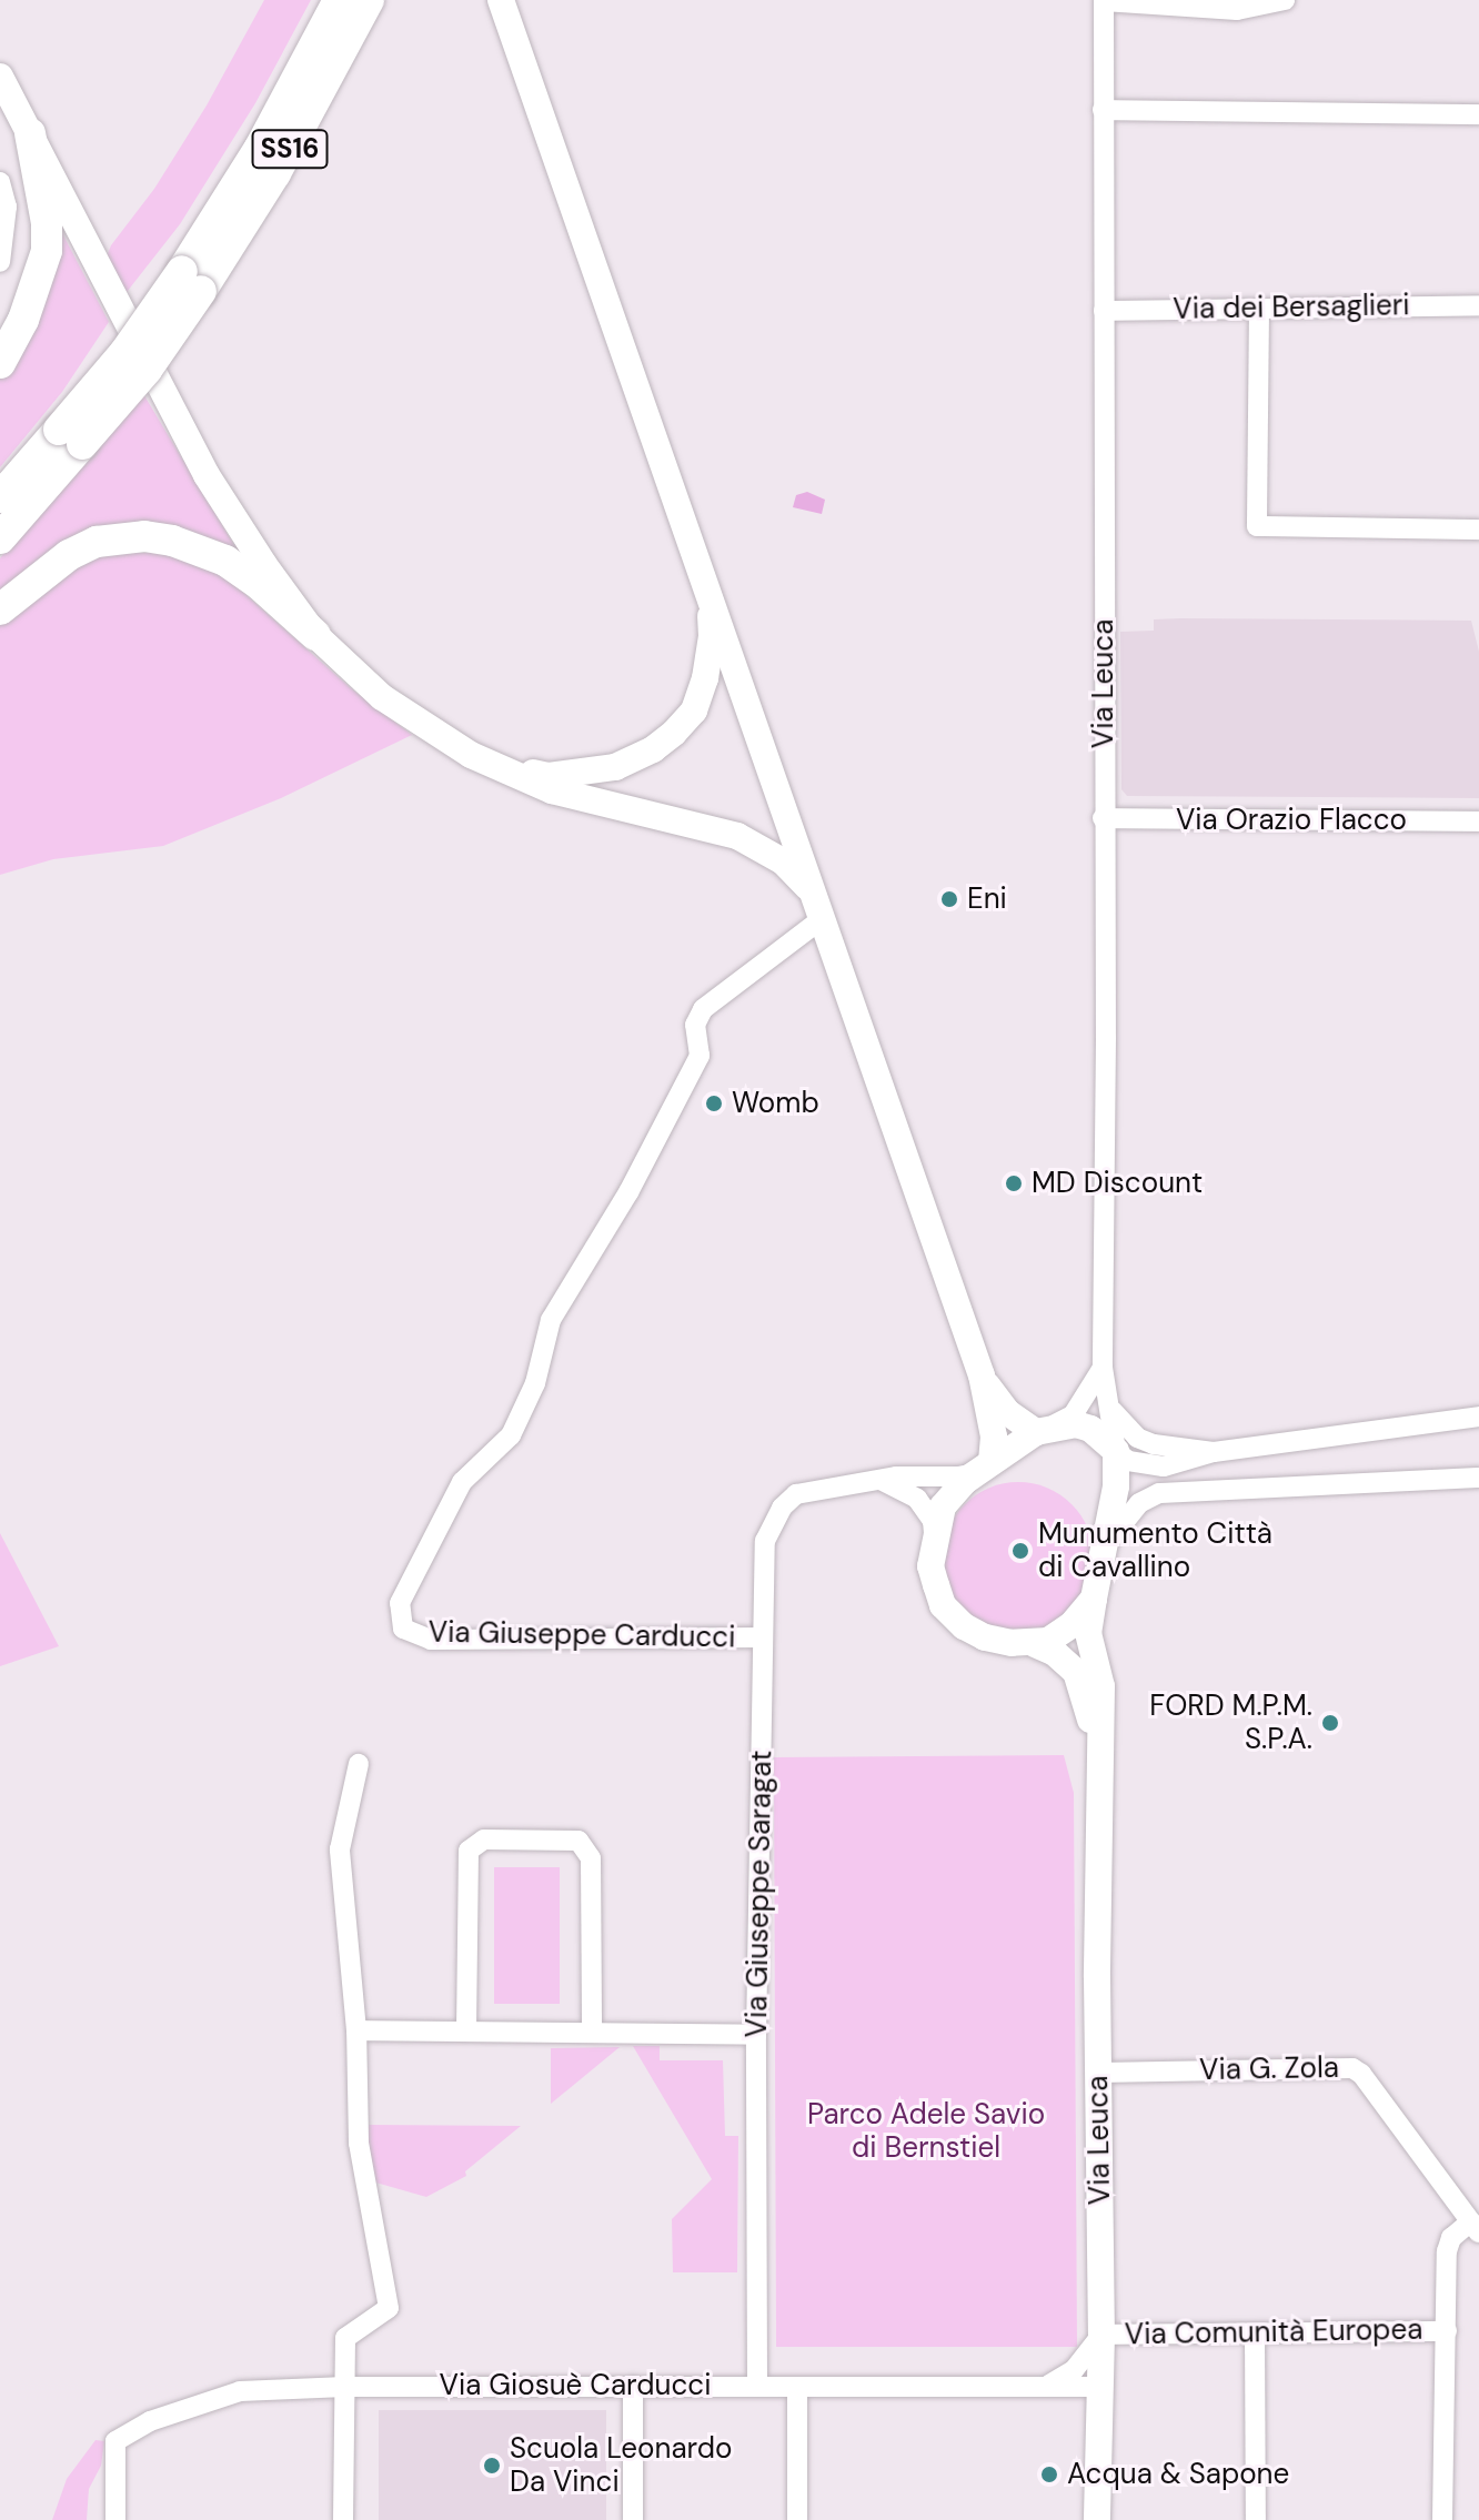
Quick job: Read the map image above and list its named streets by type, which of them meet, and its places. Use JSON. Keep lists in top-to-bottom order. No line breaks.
{"streets":{"highway":["SS16"],"main road":["Via Leuca"],"street":["Via dei Bersaglieri","Via Orazio Flacco","Via Giuseppe Carducci","Via Giuseppe Saragat","Via G. Zola","Via Comunità Europea","Via Giosuè Carducci"]},"crossings":[["Via dei Bersaglieri","Via Leuca"],["Via Leuca","Via Orazio Flacco"],["Via Leuca","Via Giuseppe Saragat"],["Via Leuca","Via G. Zola"],["Via Leuca","Via Comunità Europea"],["Via Leuca","Via Giosuè Carducci"],["Via Giuseppe Carducci","Via Giuseppe Saragat"],["Via Giuseppe Saragat","Via Giosuè Carducci"]],"parks":["Parco Adele Savio di Bernstiel"],"places":["Eni","Womb","MD Discount","Munumento Città di Cavallino","FORD M.P.M. S.P.A.","Scuola Leonardo Da Vinci","Acqua & Sapone"]}
